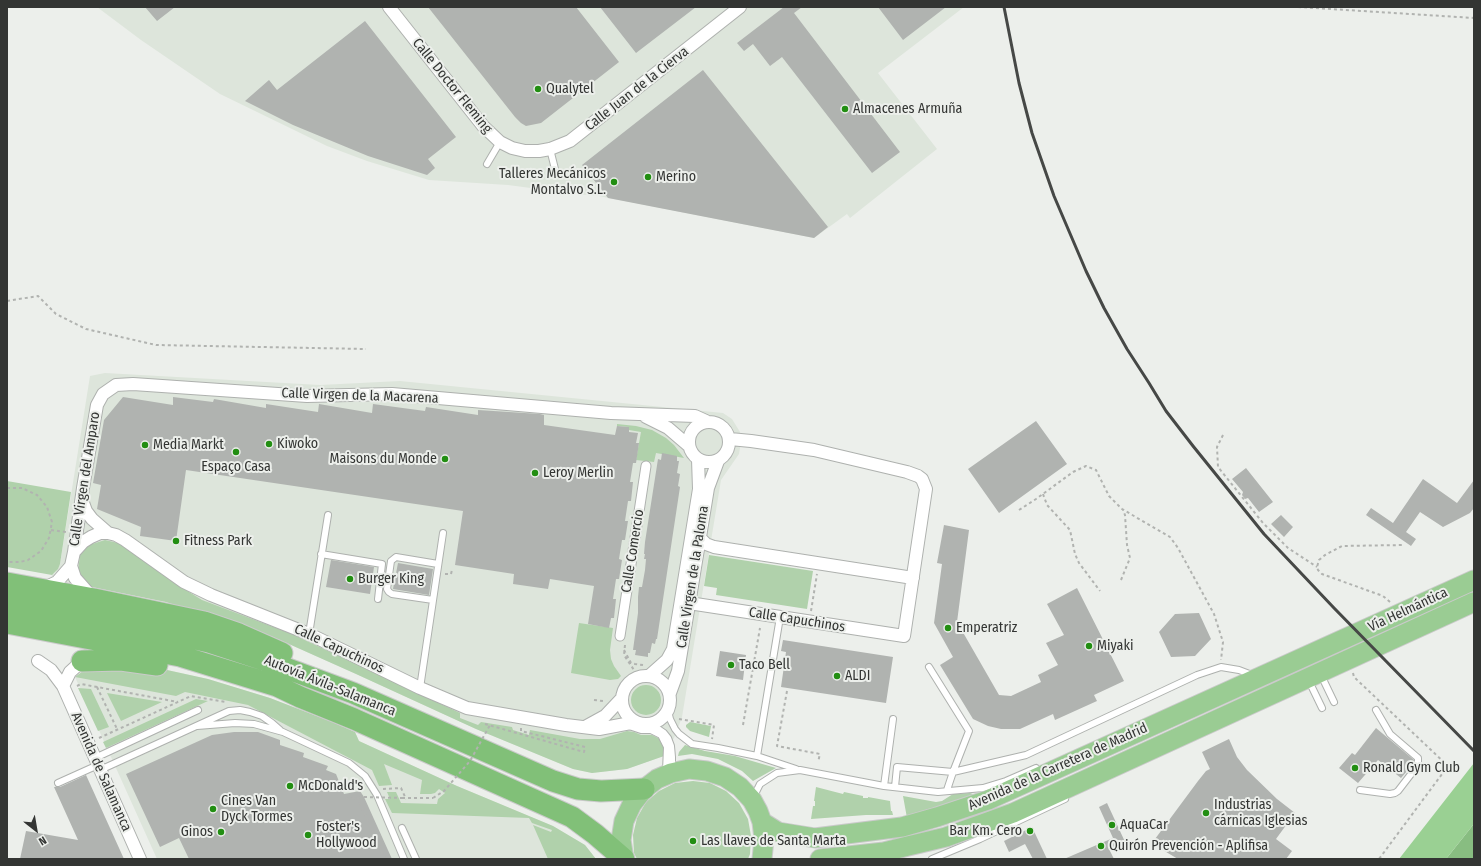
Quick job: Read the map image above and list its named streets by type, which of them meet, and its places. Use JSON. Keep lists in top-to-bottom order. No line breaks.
{"streets":{"highway":["Vía Helmántica","Autovía Ávila-Salamanca","Avenida de la Carretera de Madrid"],"street":["Calle Doctor Fleming","Calle Juan de la Cierva","Calle Virgen de la Macarena","Calle Virgen del Amparo","Calle Comercio","Calle Virgen de la Paloma","Calle Capuchinos","Avenida de Salamanca"]},"crossings":[["Calle Doctor Fleming","Calle Juan de la Cierva"],["Calle Virgen de la Macarena","Calle Virgen del Amparo"],["Calle Virgen de la Macarena","Calle Virgen de la Paloma"],["Calle Virgen del Amparo","Calle Capuchinos"],["Calle Virgen de la Paloma","Calle Capuchinos"],["Vía Helmántica","Avenida de la Carretera de Madrid"]],"places":["Qualytel","Almacenes Armuña","Merino","Talleres Mecánicos Montalvo S.L.","Kiwoko","Media Markt","Espaço Casa","Maisons du Monde","Leroy Merlin","Fitness Park","Burger King","Emperatriz","Miyaki","Taco Bell","ALDI","Ronald Gym Club","McDonald's","Cines Van Dyck Tormes","Industrias cárnicas Iglesias","AquaCar","Bar Km. Cero","Ginos","Foster's Hollywood","Las llaves de Santa Marta","Quirón Prevención - Aplifisa"],"north":"bottom right"}
